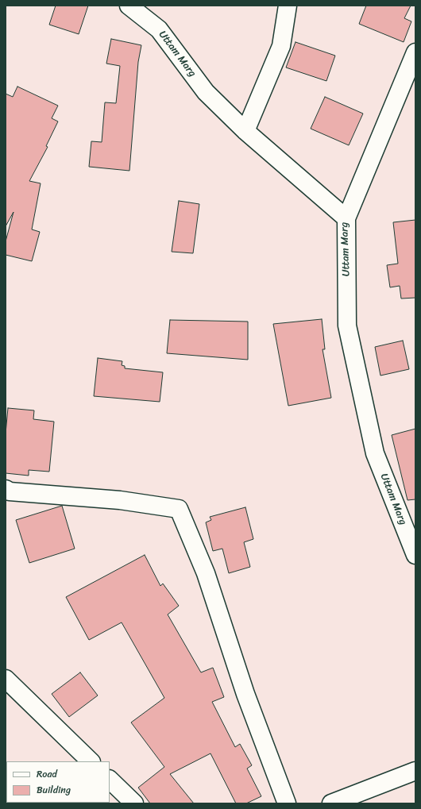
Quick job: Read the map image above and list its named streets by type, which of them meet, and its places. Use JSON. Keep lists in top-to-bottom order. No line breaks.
{"streets":{"street":["Uttam Marg"]},"legend":["Road","Building"]}
